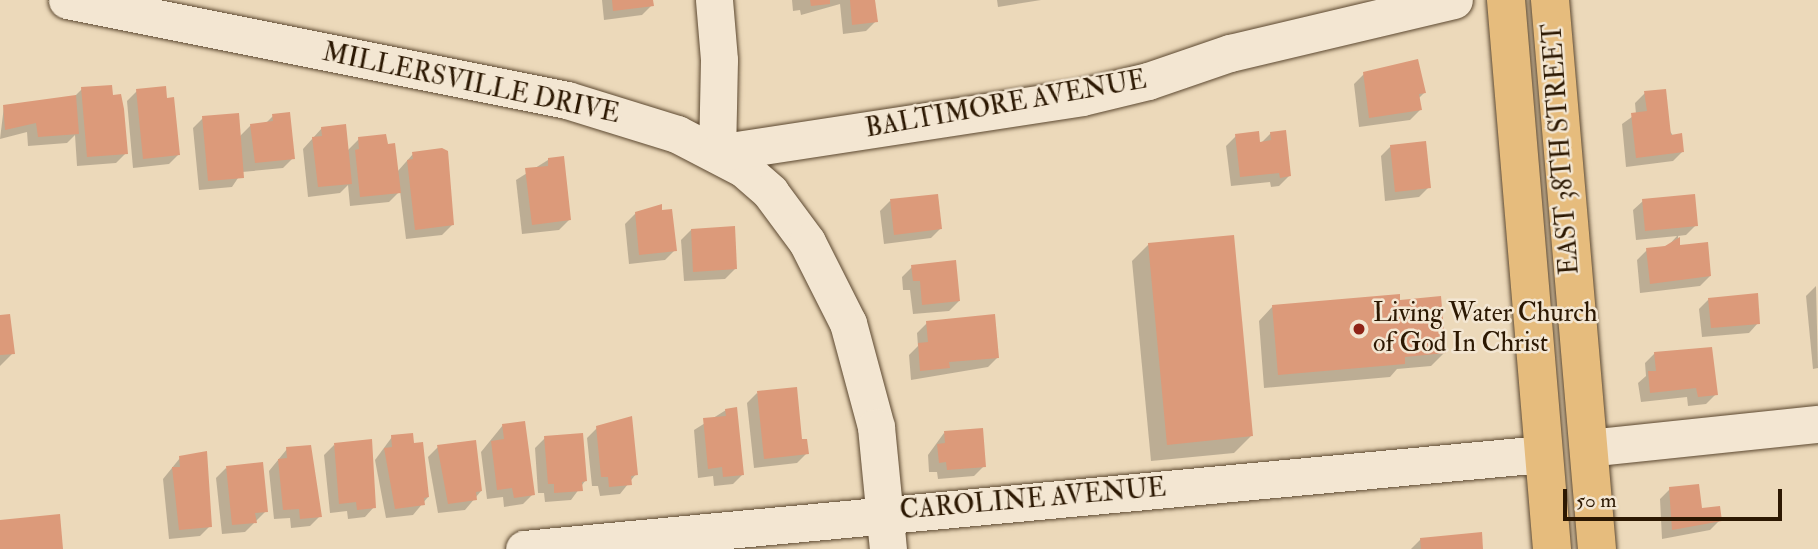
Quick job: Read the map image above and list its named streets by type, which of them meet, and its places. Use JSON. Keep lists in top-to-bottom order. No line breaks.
{"streets":{"main road":["EAST 38TH STREET"],"street":["MILLERSVILLE DRIVE","BALTIMORE AVENUE","CAROLINE AVENUE"]},"crossings":[["MILLERSVILLE DRIVE","BALTIMORE AVENUE"],["MILLERSVILLE DRIVE","CAROLINE AVENUE"],["EAST 38TH STREET","CAROLINE AVENUE"]],"places":["Living Water Church of God In Christ"],"scale_bar":"50 m"}
